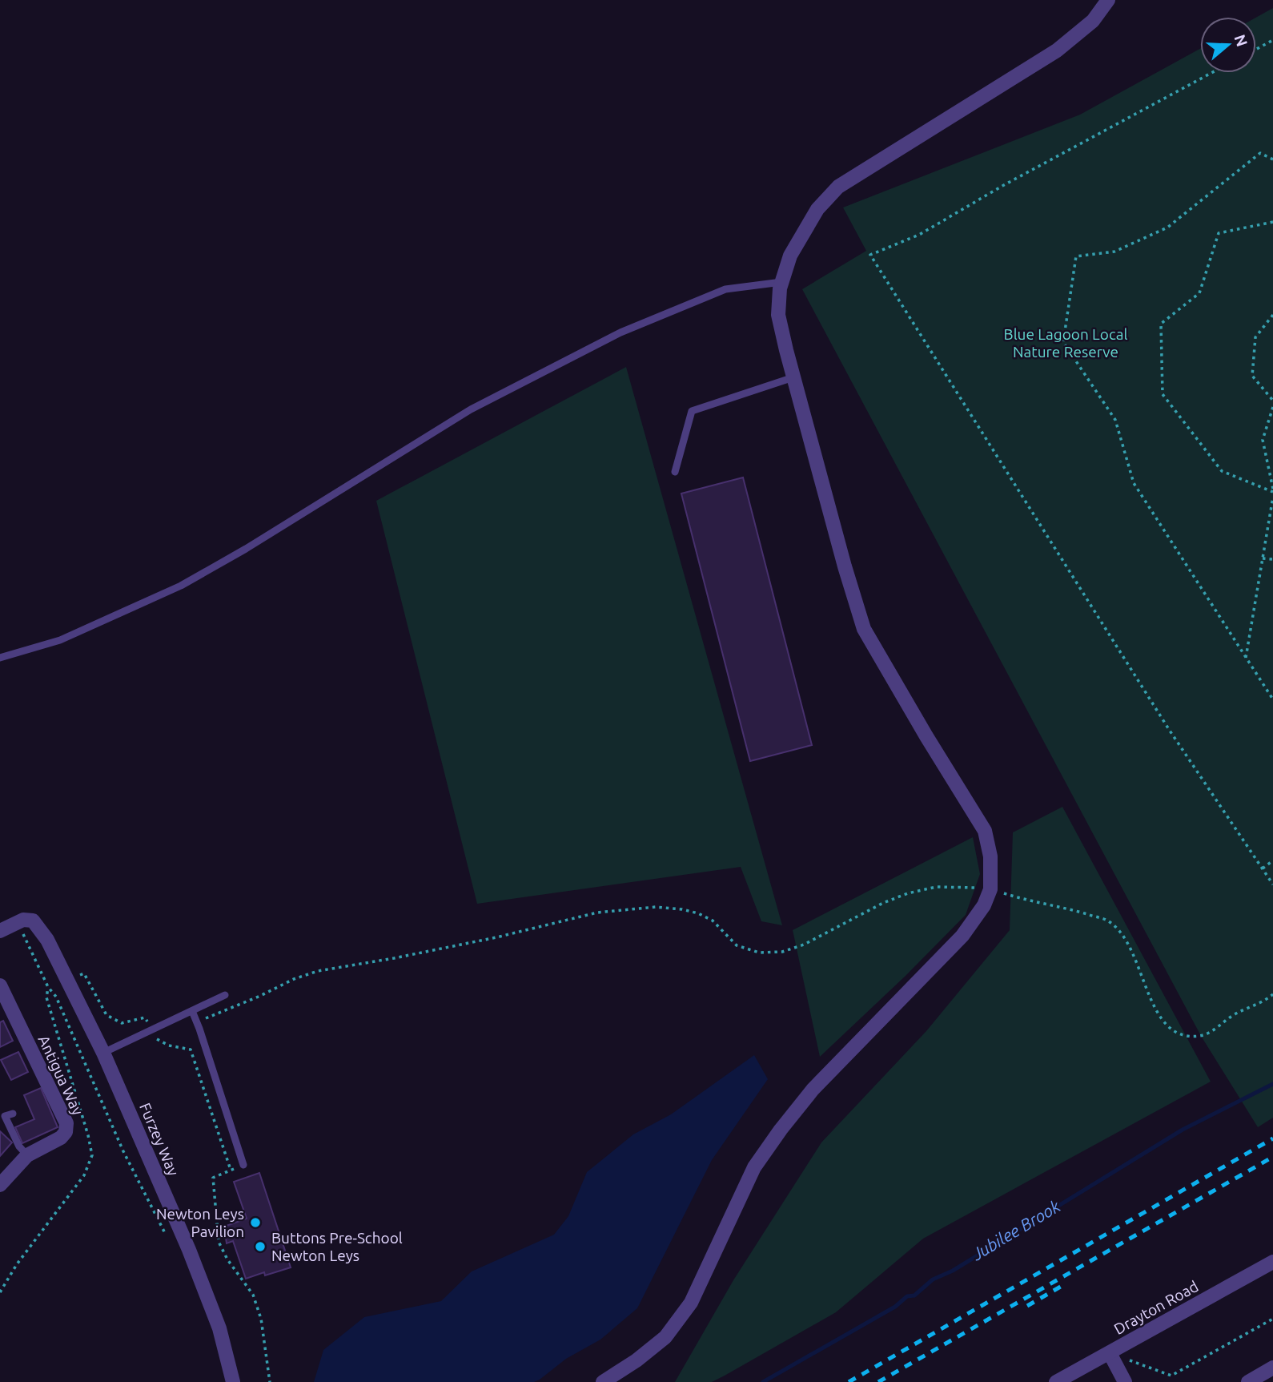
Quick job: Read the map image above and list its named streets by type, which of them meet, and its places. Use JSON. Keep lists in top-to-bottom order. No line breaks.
{"streets":{"street":["Antigua Way","Furzey Way","Drayton Road"]},"water":["Jubilee Brook"],"parks":["Blue Lagoon Local Nature Reserve"],"places":["Newton Leys Pavilion","Buttons Pre-School Newton Leys"],"north":"right"}
